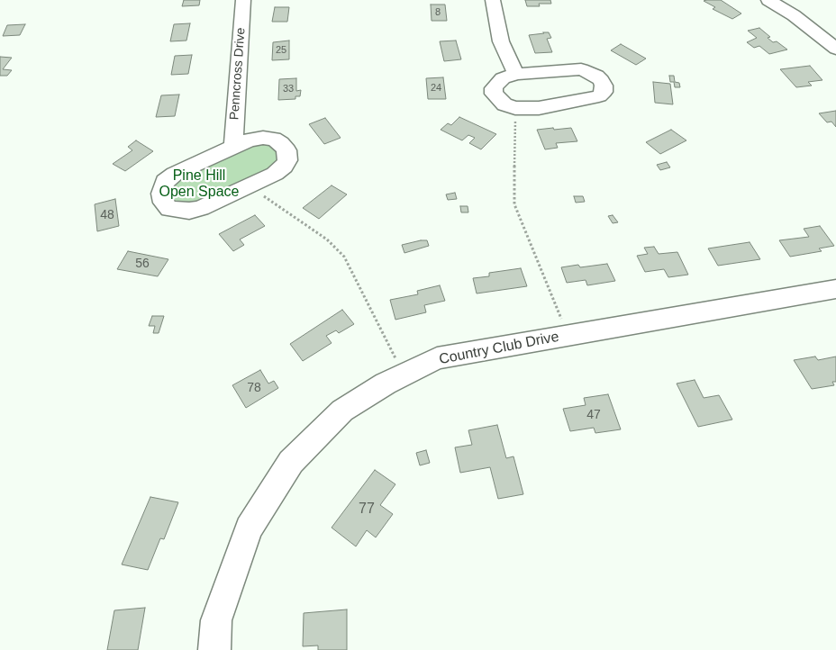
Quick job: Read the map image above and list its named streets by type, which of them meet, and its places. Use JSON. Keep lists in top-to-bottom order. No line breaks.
{"streets":{"street":["Penncross Drive","Country Club Drive"]},"parks":["Pine Hill Open Space"],"house_numbers":["8","25","24","33","48","56","78","47","77"]}
